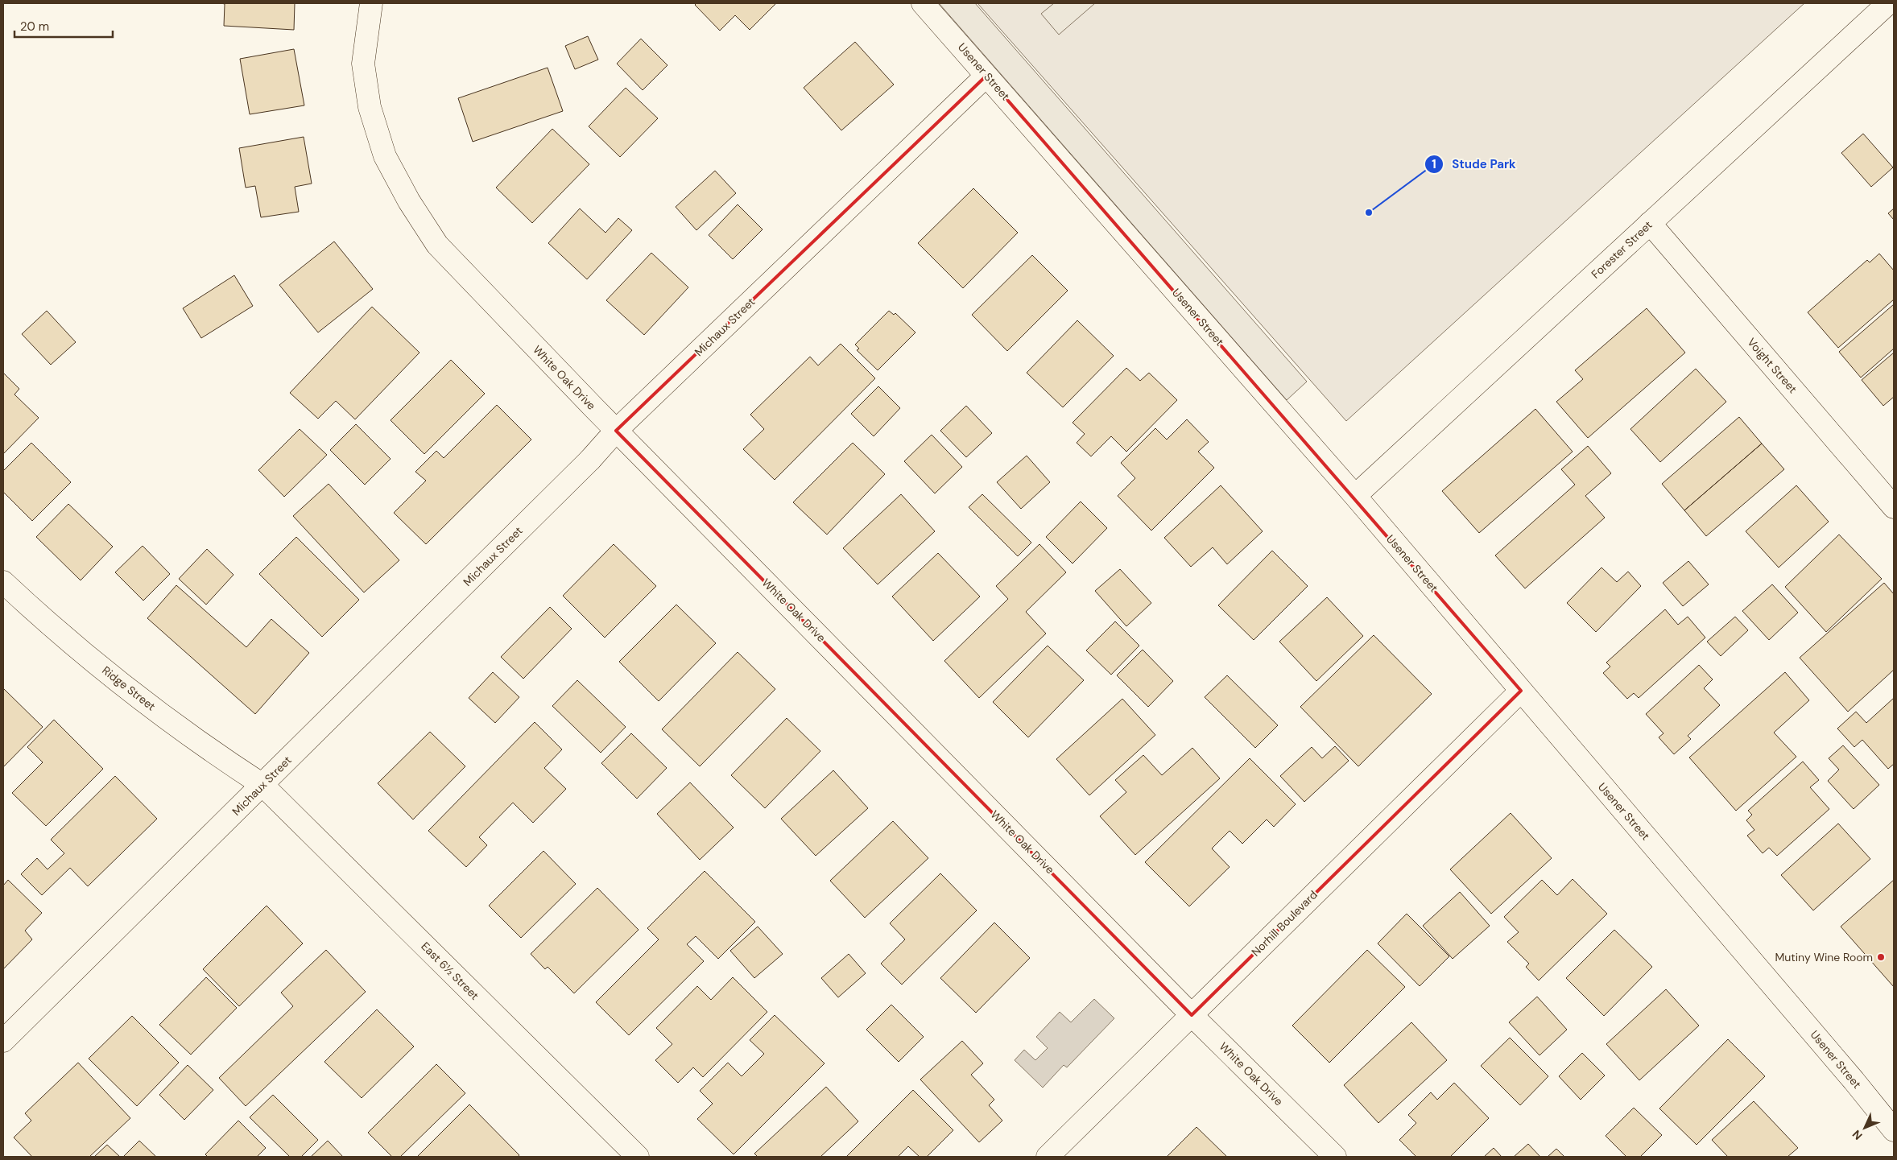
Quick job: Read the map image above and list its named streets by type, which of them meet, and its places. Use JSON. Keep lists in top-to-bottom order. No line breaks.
{"streets":{"street":["Usener Street","Forester Street","Michaux Street","Voight Street","White Oak Drive","Ridge Street","Norhill Boulevard","East 6½ Street"]},"crossings":[["Usener Street","Forester Street"],["Usener Street","Michaux Street"],["Usener Street","Norhill Boulevard"],["Forester Street","Voight Street"],["Michaux Street","White Oak Drive"],["Michaux Street","Ridge Street"],["Michaux Street","East 6½ Street"],["White Oak Drive","Norhill Boulevard"],["Ridge Street","East 6½ Street"]],"places":["Stude Park","Mutiny Wine Room"],"scale_bar":"20 m","north":"bottom left"}
